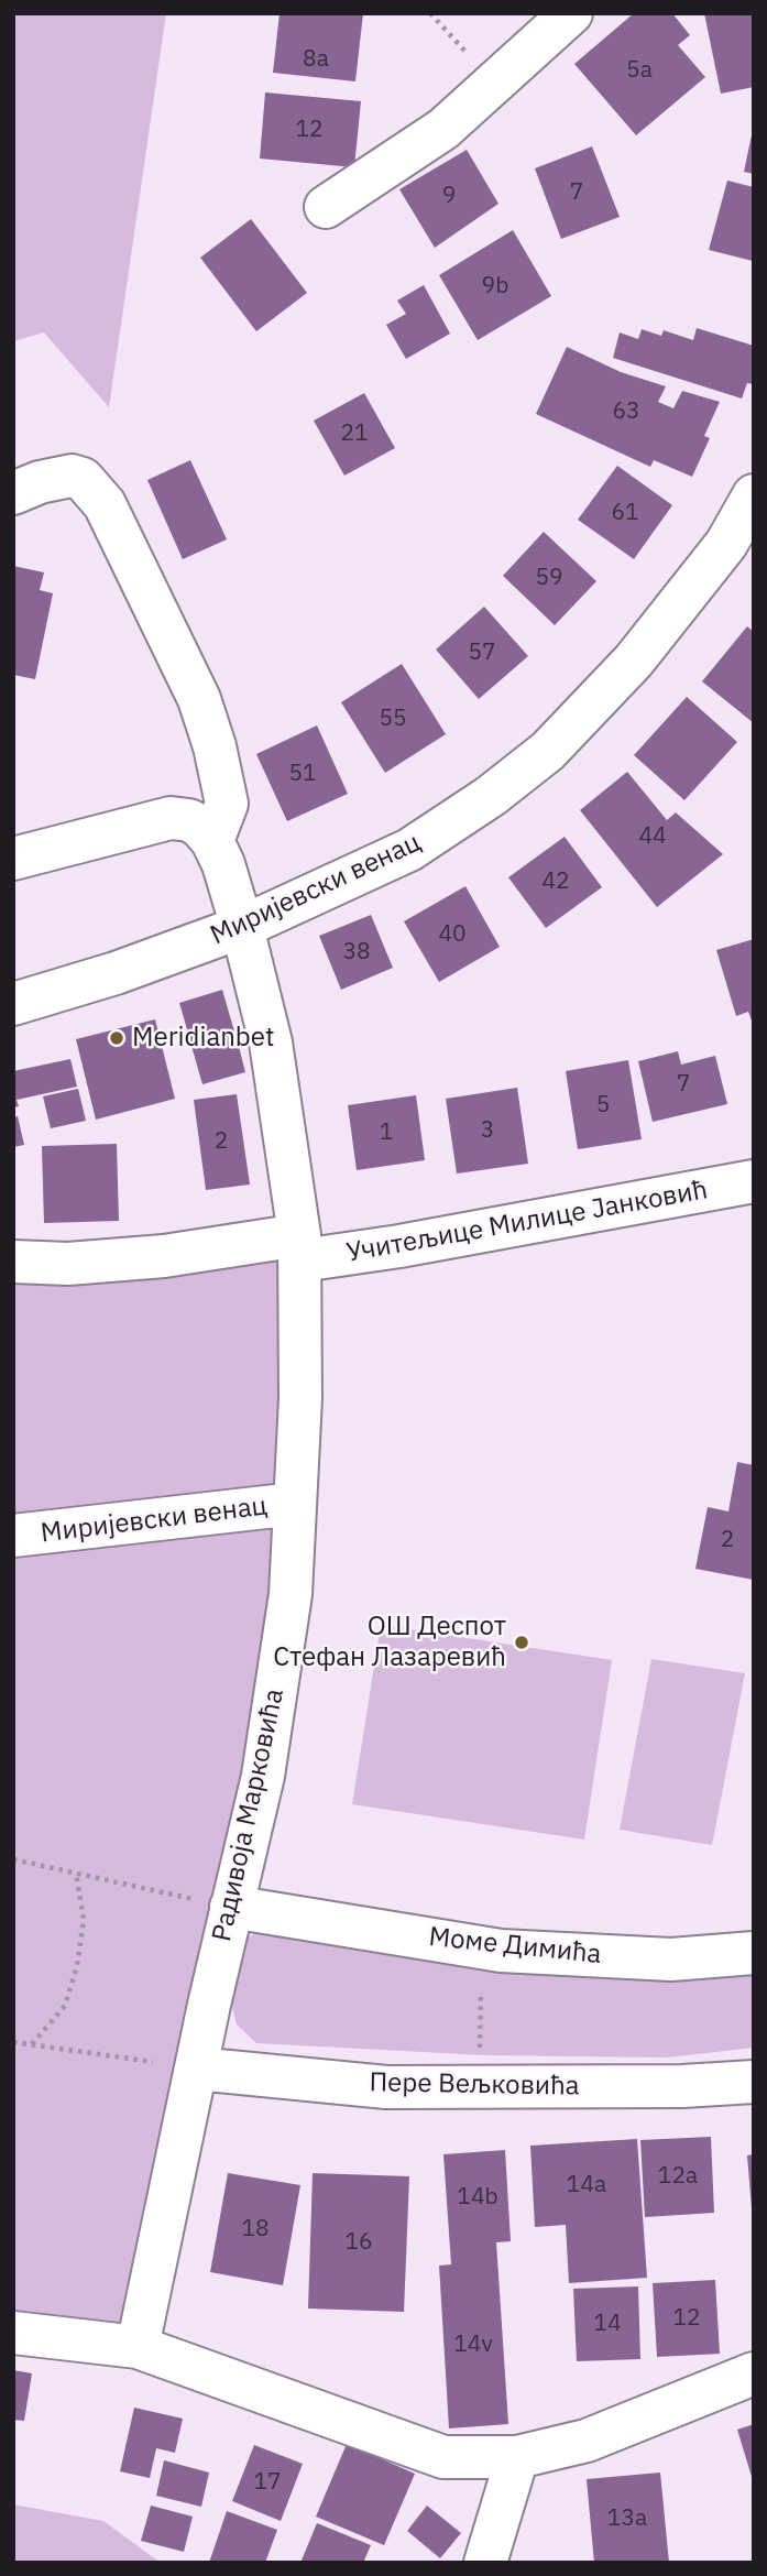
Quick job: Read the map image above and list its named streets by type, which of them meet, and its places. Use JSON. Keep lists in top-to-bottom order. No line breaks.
{"streets":{"street":["Миријевски венац","Учитељице Милице Јанковић","Радивоја Марковића","Моме Димића","Пере Вељковића"]},"crossings":[["Миријевски венац","Радивоја Марковића"],["Учитељице Милице Јанковић","Радивоја Марковића"],["Радивоја Марковића","Моме Димића"],["Радивоја Марковића","Пере Вељковића"]],"places":["Meridianbet","ОШ Деспот Стефан Лазаревић"],"house_numbers":["8a","5a","12","7","9","9b","63","21","61","59","57","55","51","44","42","40","38","7","5","3","1","2","2","12a","14a","14b","18","16","12","14","14v","17","13a"]}
